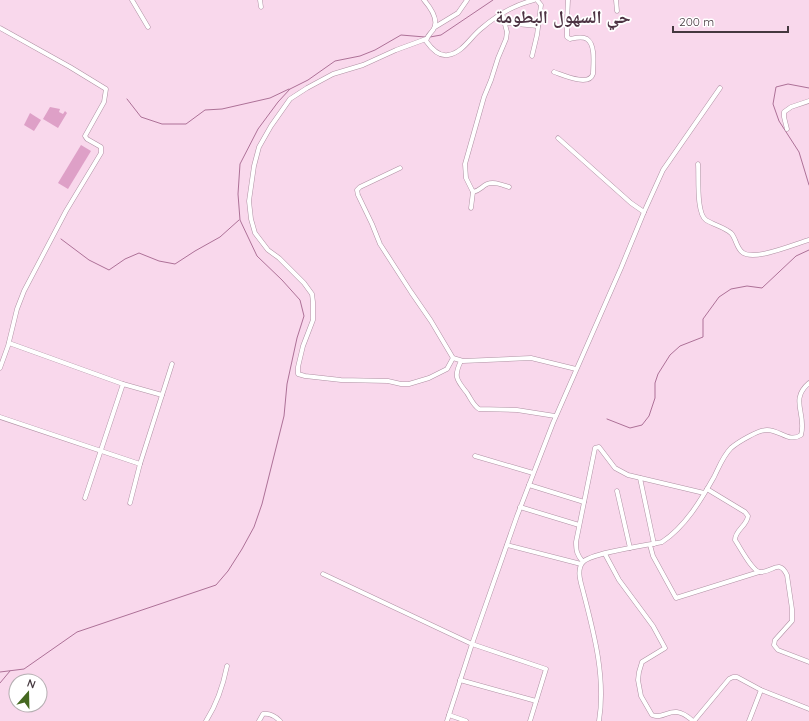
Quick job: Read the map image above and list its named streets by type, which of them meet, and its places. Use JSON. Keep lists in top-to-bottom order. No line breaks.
{"districts":["حي السهول البطومة"],"scale_bar":"200 m","north":"top"}
